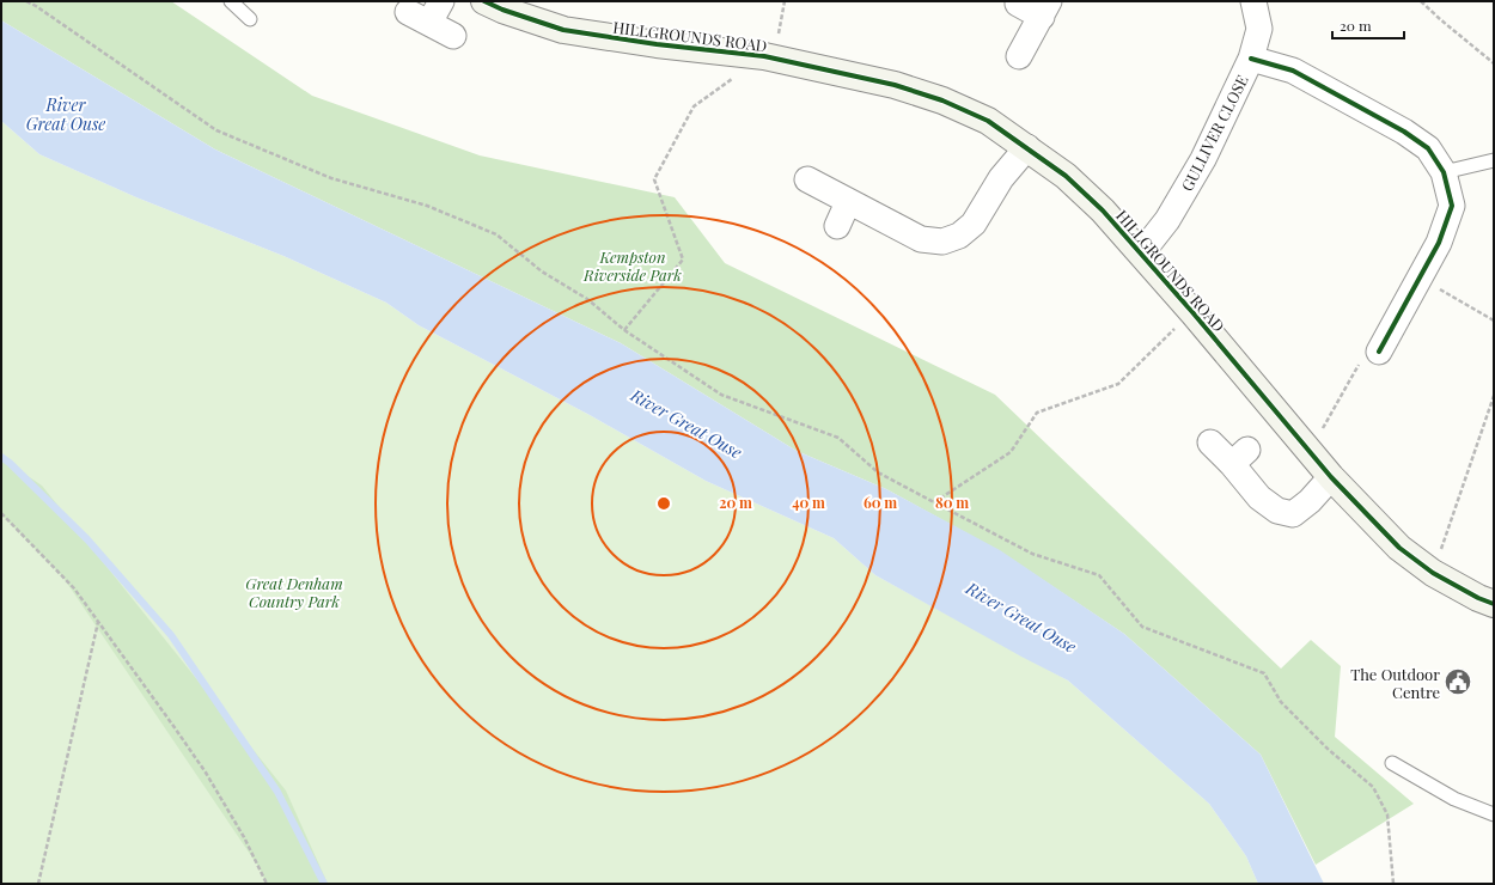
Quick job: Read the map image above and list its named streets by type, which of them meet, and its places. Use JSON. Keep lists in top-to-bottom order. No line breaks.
{"streets":{"street":["HILLGROUNDS ROAD","GULLIVER CLOSE"]},"crossings":[["HILLGROUNDS ROAD","GULLIVER CLOSE"]],"water":["River Great Ouse"],"parks":["Kempston Riverside Park","Great Denham Country Park"],"places":{"public building":["The Outdoor Centre"]},"scale_bar":"20 m","rings":["20 m","40 m","60 m","80 m"]}
